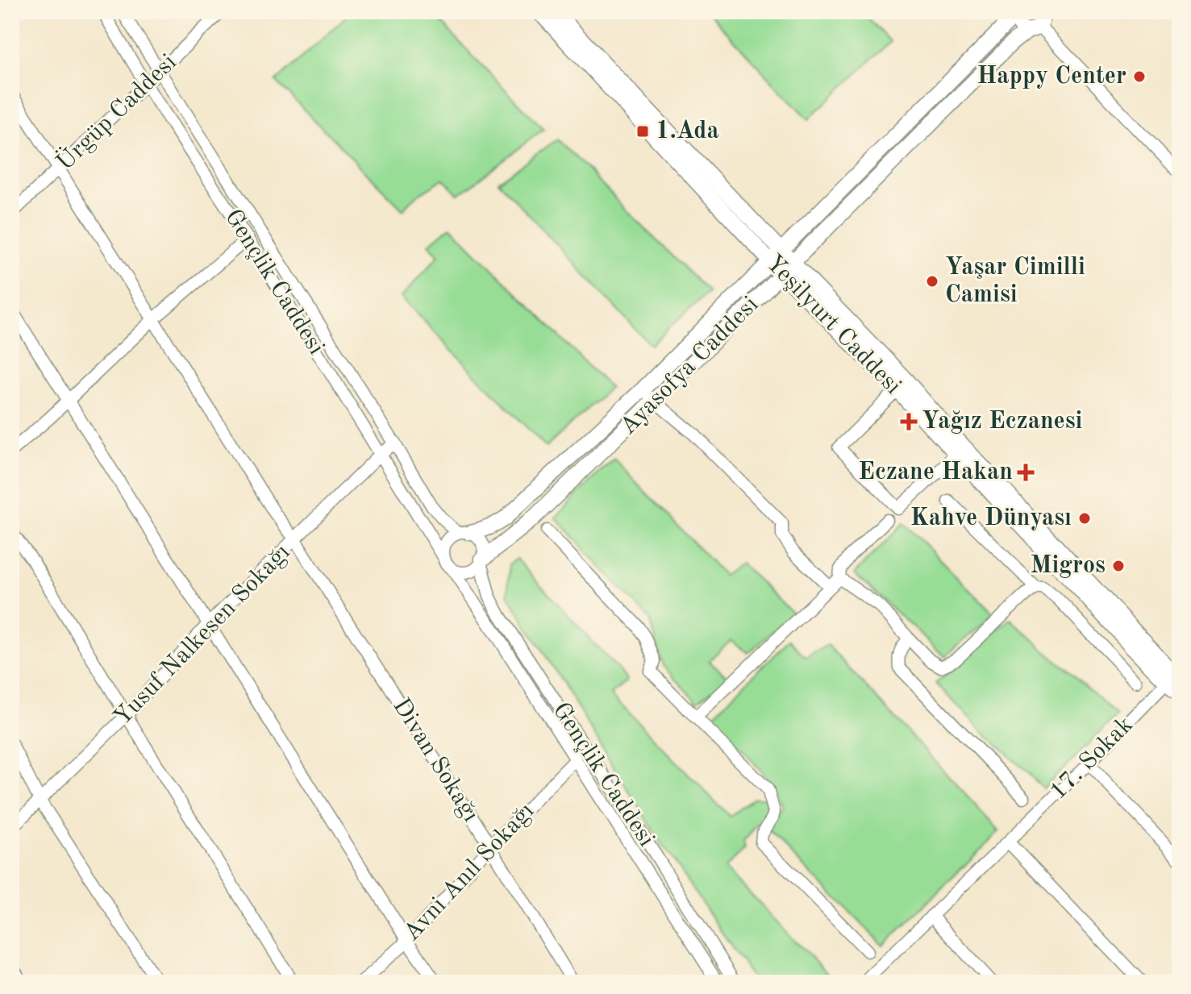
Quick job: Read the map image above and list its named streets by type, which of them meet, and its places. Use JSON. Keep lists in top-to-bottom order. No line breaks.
{"streets":{"main road":["Yeşilyurt Caddesi","Ayasofya Caddesi"],"street":["Ürgüp Caddesi","Gençlik Caddesi","Yusuf Nalkesen Sokağı","17. Sokak","Divan Sokağı","Avni Anıl Sokağı"]},"crossings":[["Ürgüp Caddesi","Gençlik Caddesi"],["Ürgüp Caddesi","Divan Sokağı"],["Gençlik Caddesi","Ayasofya Caddesi"],["Gençlik Caddesi","Yusuf Nalkesen Sokağı"],["Gençlik Caddesi","Avni Anıl Sokağı"],["Yeşilyurt Caddesi","Ayasofya Caddesi"],["Yeşilyurt Caddesi","17. Sokak"],["Yusuf Nalkesen Sokağı","Divan Sokağı"],["Divan Sokağı","Avni Anıl Sokağı"]],"places":{"other":["Happy Center","Yaşar Cimilli Camisi","Kahve Dünyası","Migros"],"transit":["1.Ada"],"health":["Yağız Eczanesi","Eczane Hakan"]}}
